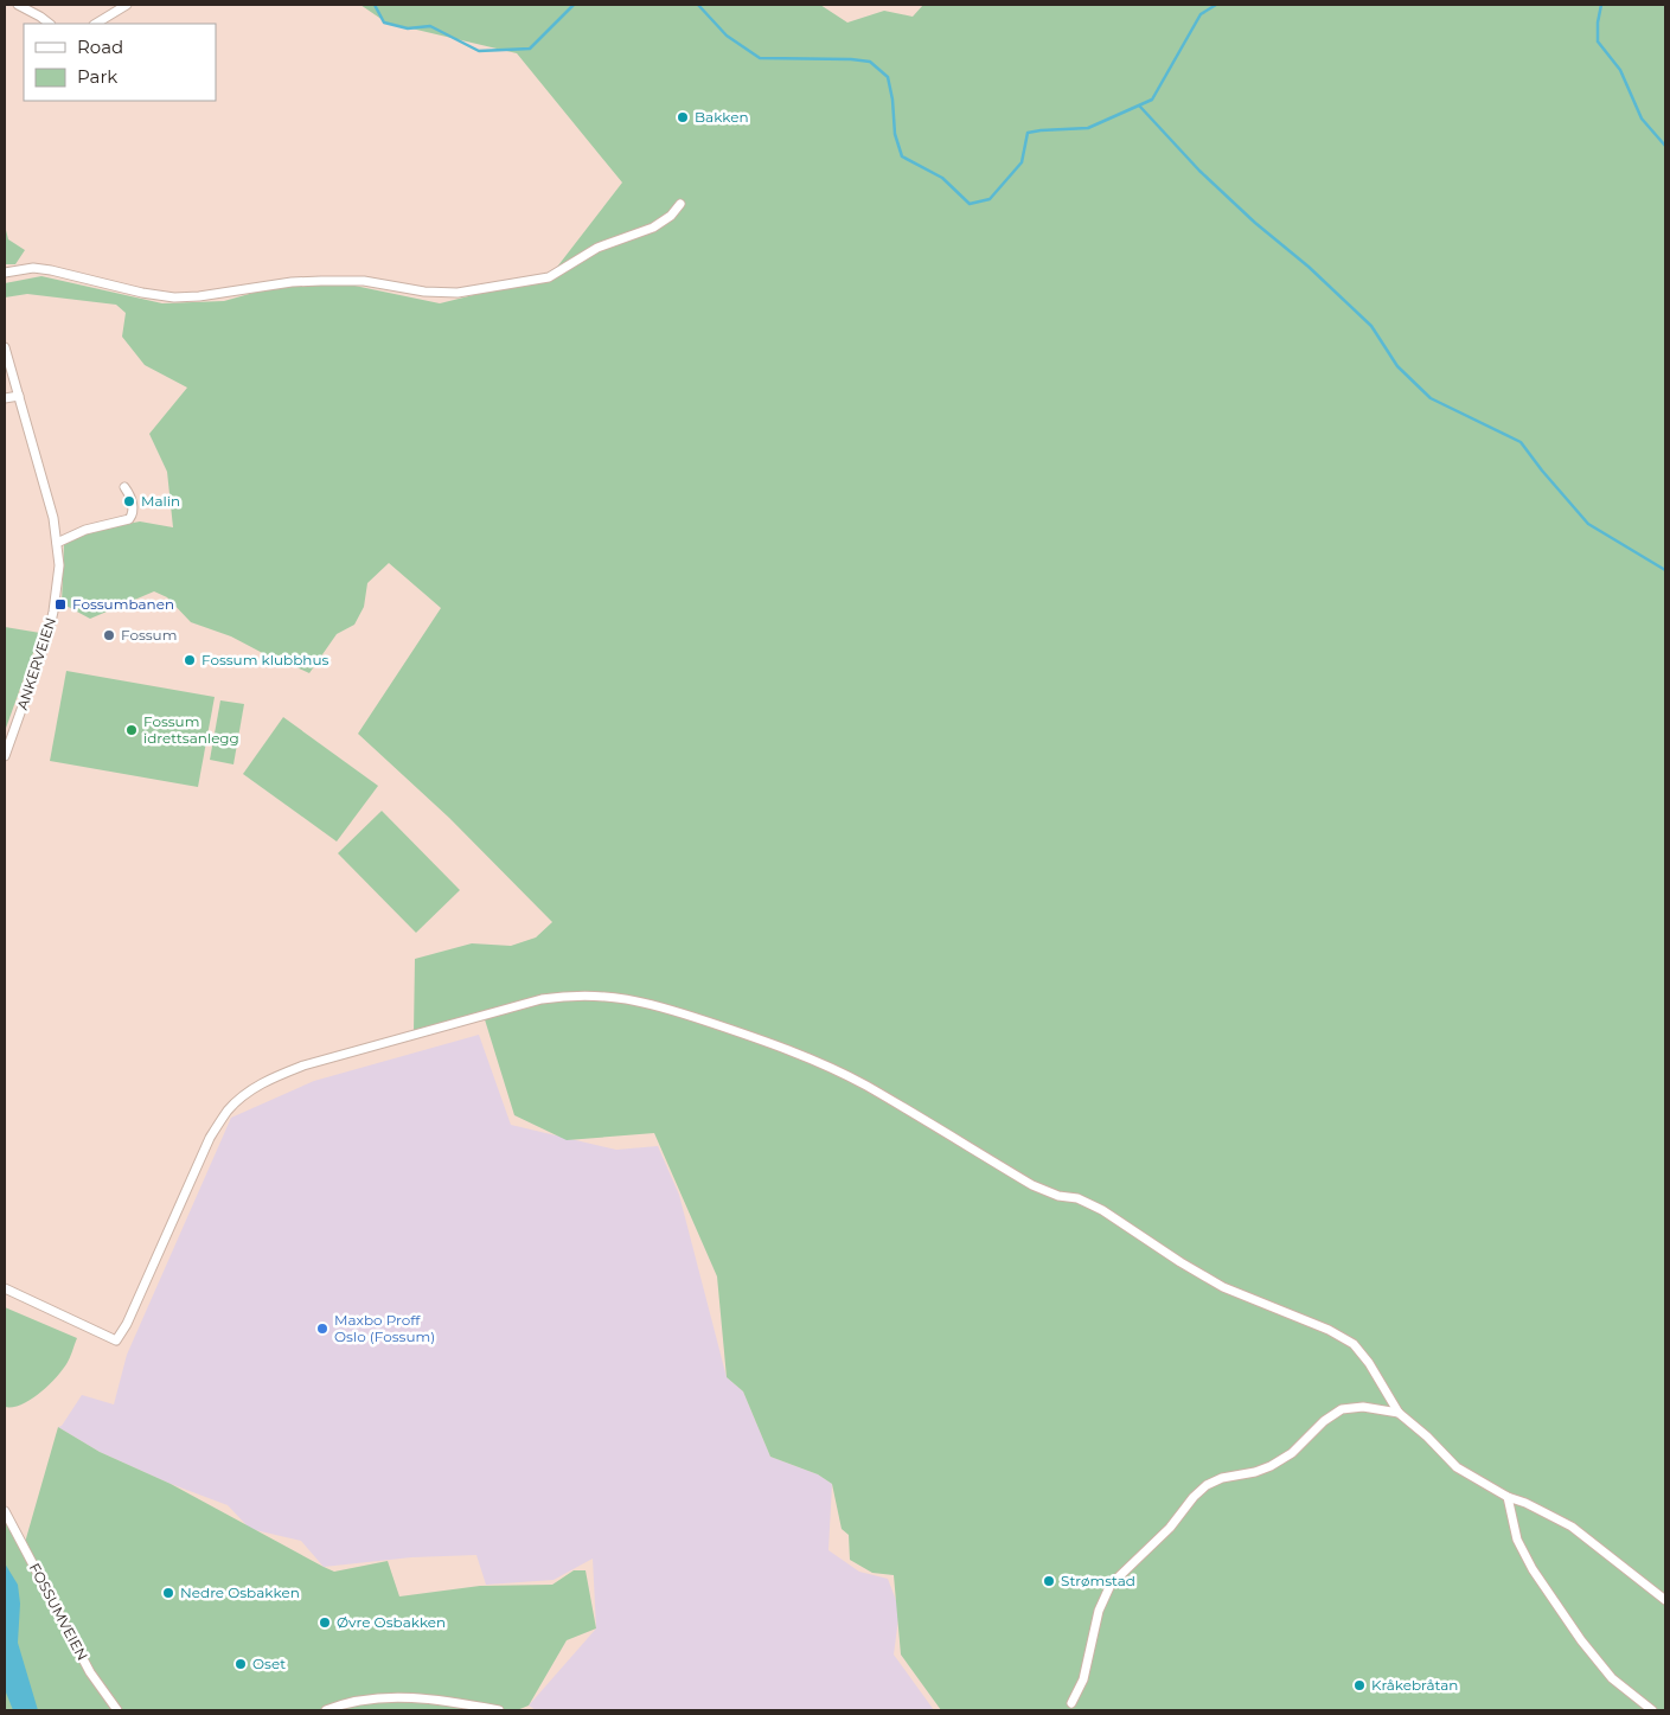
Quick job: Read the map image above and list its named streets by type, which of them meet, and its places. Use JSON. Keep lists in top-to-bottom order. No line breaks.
{"streets":{"street":["ANKERVEIEN","FOSSUMVEIEN"]},"places":{"other":["Bakken","Malin","Fossum","Fossum klubbhus","Fossum idrettsanlegg","Maxbo Proff Oslo (Fossum)","Strømstad","Nedre Osbakken","Øvre Osbakken","Oset","Kråkebråtan"],"transit":["Fossumbanen"]},"legend":["Road","Park"]}
